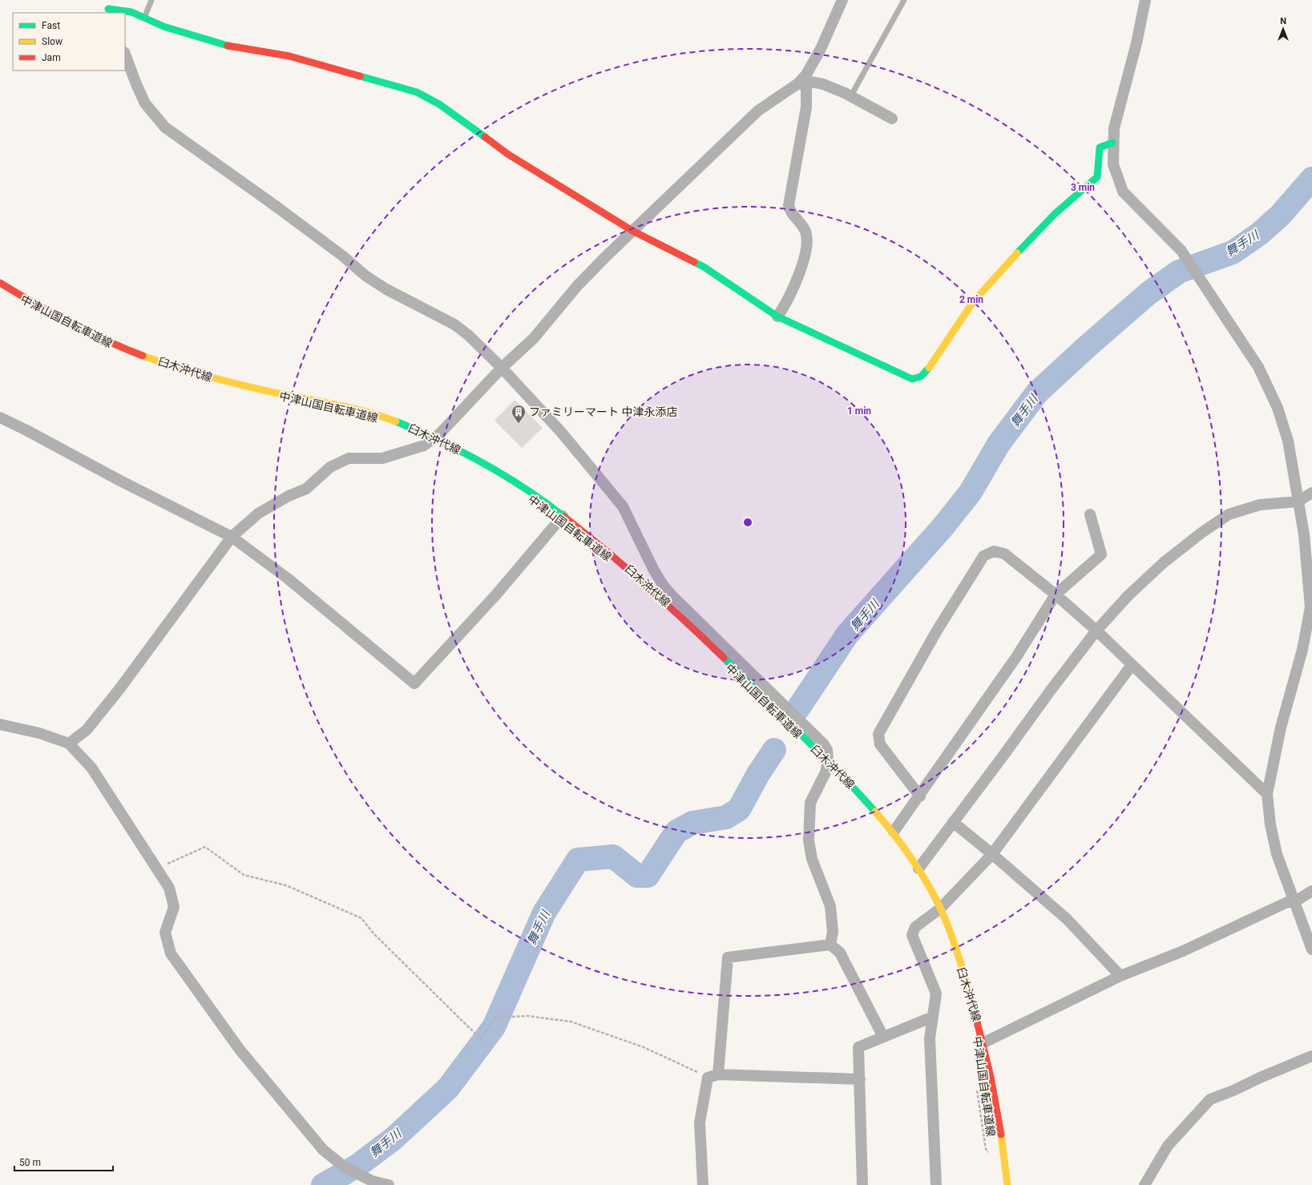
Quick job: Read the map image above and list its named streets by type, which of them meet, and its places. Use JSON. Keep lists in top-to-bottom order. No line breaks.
{"streets":{"main road":["臼木沖代線"],"path":["中津山国自転車道線"]},"water":["舞手川"],"places":{"building":["ファミリーマート 中津永添店"]},"legend":["Fast","Slow","Jam"],"scale_bar":"50 m","north":"top","rings":["3 min","2 min","1 min"]}
